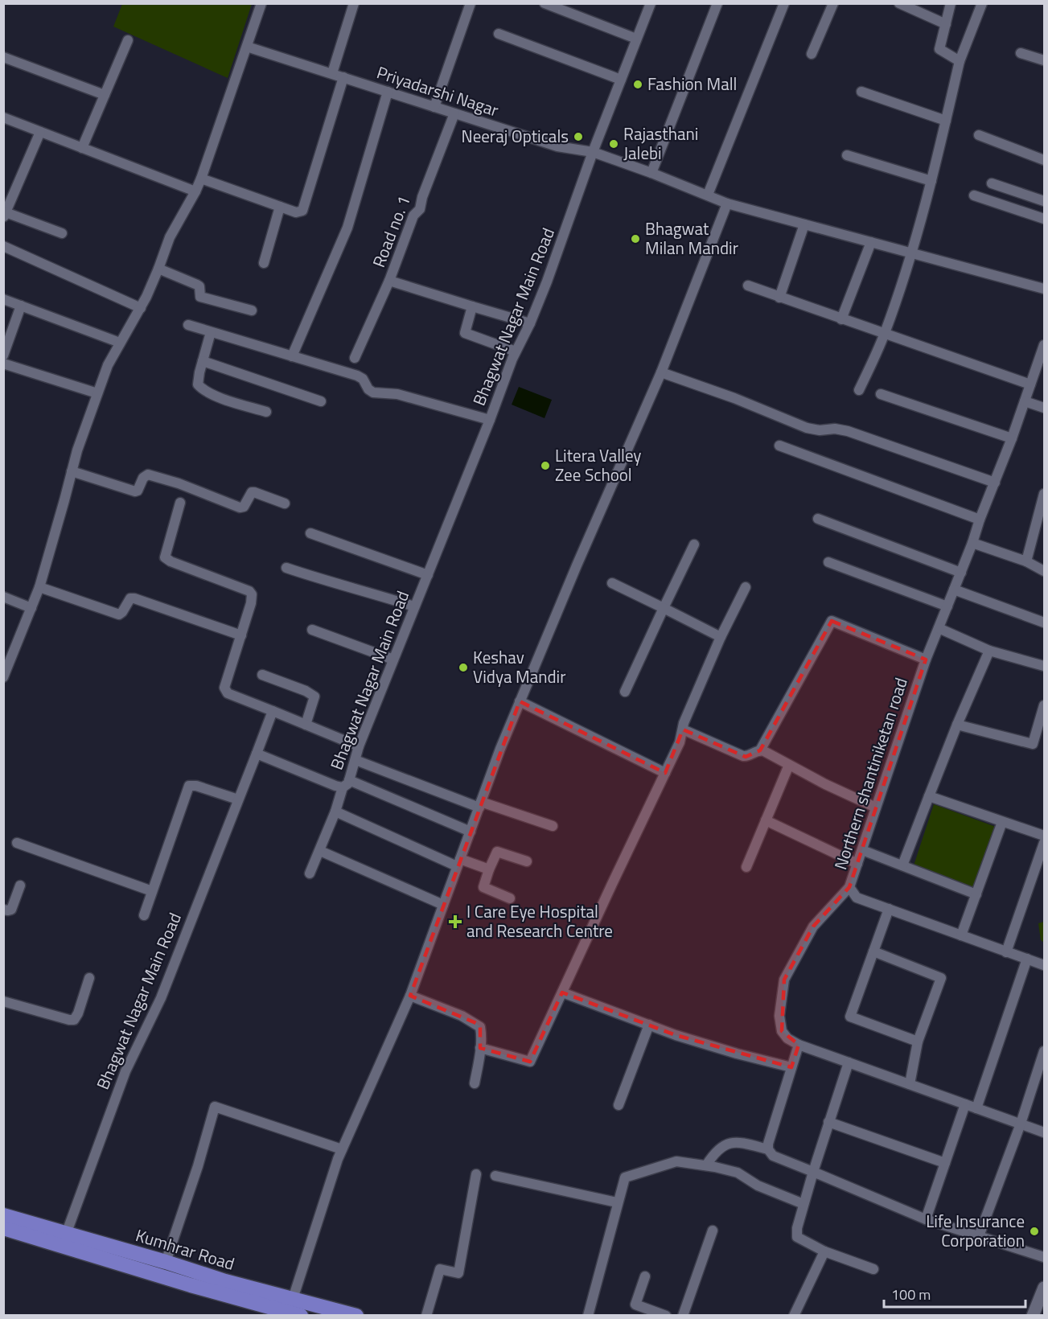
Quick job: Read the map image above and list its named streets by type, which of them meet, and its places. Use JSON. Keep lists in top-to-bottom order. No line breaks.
{"streets":{"highway":["Kumhrar Road"],"street":["Priyadarshi Nagar","Road no. 1","Bhagwat Nagar Main Road","Northern shantiniketan road"]},"crossings":[["Priyadarshi Nagar","Road no. 1"],["Priyadarshi Nagar","Bhagwat Nagar Main Road"],["Road no. 1","Bhagwat Nagar Main Road"],["Bhagwat Nagar Main Road","Kumhrar Road"]],"places":{"other":["Fashion Mall","Neeraj Opticals","Rajasthani Jalebi","Bhagwat Milan Mandir","Litera Valley Zee School","Keshav Vidya Mandir","Life Insurance Corporation"],"health":["I Care Eye Hospital and Research Centre"]},"scale_bar":"100 m"}
